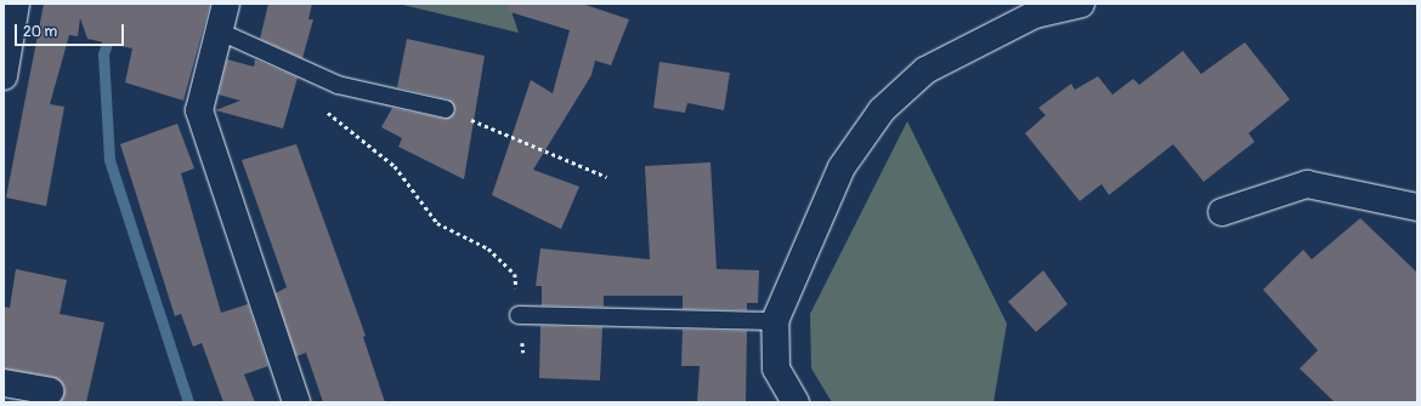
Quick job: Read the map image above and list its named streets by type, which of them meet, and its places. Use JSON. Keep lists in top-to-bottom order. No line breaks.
{"scale_bar":"20 m"}
